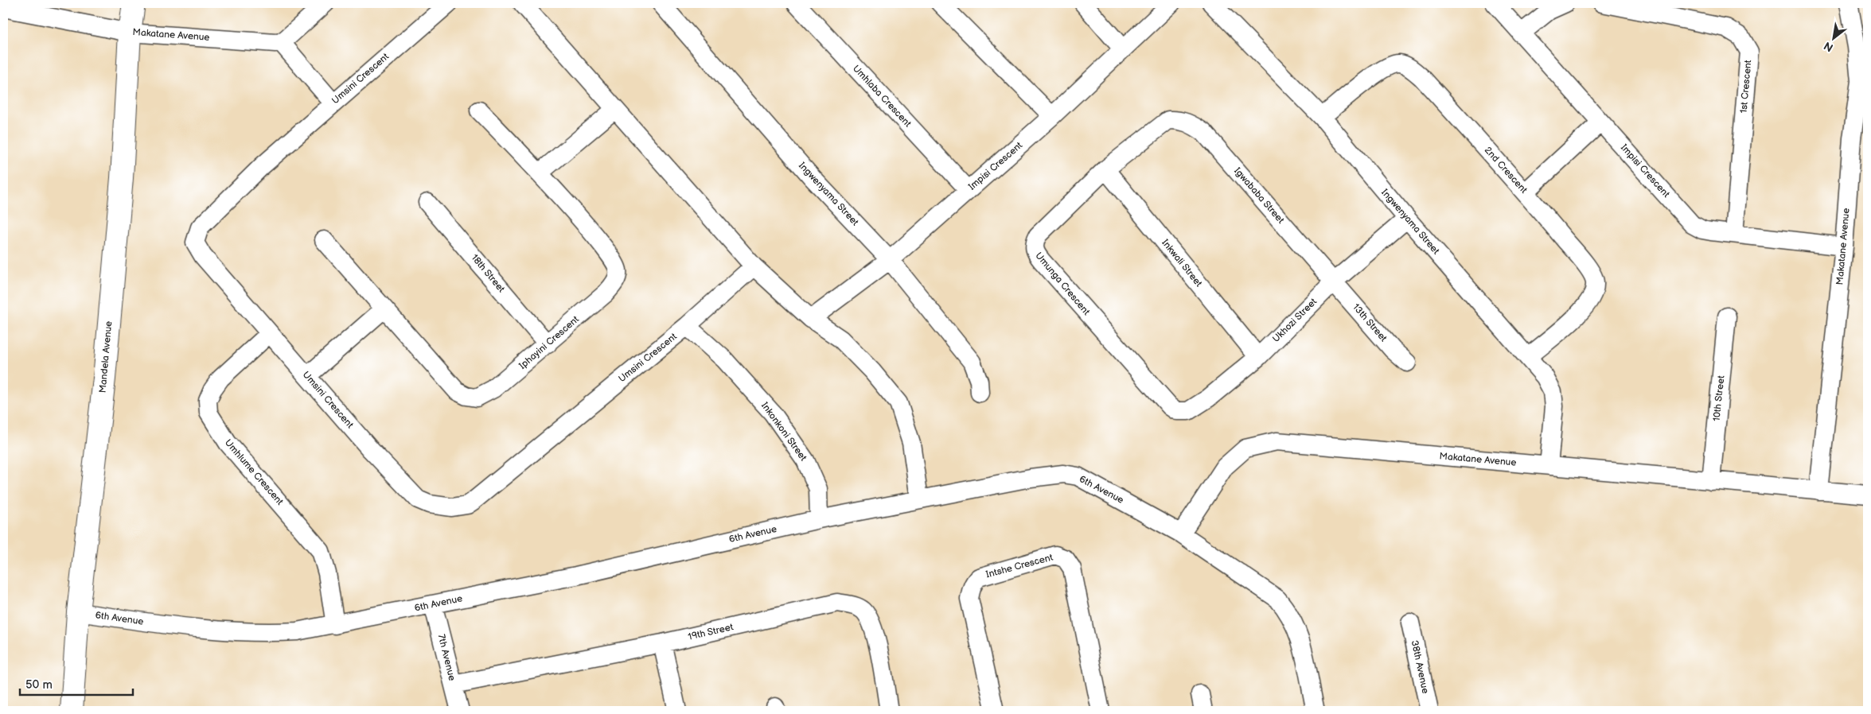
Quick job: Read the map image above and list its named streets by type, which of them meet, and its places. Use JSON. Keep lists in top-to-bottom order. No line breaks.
{"streets":{"street":["Makatane Avenue","Umsini Crescent","1st Crescent","Umhlaba Crescent","Impisi Crescent","2nd Crescent","Ingwenyama Street","Igwababa Street","Inkwali Street","18th Street","Umunga Crescent","Ukhozi Street","13th Street","Iphayini Crescent","Mandela Avenue","10th Street","Inkonkoni Street","Umhlume Crescent","6th Avenue","Intshe Crescent","19th Street","7th Avenue","38th Avenue"]},"crossings":[["Makatane Avenue","Impisi Crescent"],["Makatane Avenue","Ingwenyama Street"],["Makatane Avenue","Mandela Avenue"],["Makatane Avenue","10th Street"],["Makatane Avenue","6th Avenue"],["Umsini Crescent","Inkonkoni Street"],["Umsini Crescent","Umhlume Crescent"],["1st Crescent","Impisi Crescent"],["Umhlaba Crescent","Impisi Crescent"],["Impisi Crescent","Ingwenyama Street"],["2nd Crescent","Ingwenyama Street"],["Ingwenyama Street","Ukhozi Street"],["Igwababa Street","Umunga Crescent"],["Igwababa Street","Ukhozi Street"],["Igwababa Street","13th Street"],["Inkwali Street","Umunga Crescent"],["Inkwali Street","Ukhozi Street"],["18th Street","Iphayini Crescent"],["Umunga Crescent","Ukhozi Street"],["Ukhozi Street","13th Street"],["Mandela Avenue","6th Avenue"],["Inkonkoni Street","6th Avenue"],["Umhlume Crescent","6th Avenue"],["6th Avenue","7th Avenue"],["19th Street","7th Avenue"]],"scale_bar":"50 m","north":"bottom left"}
